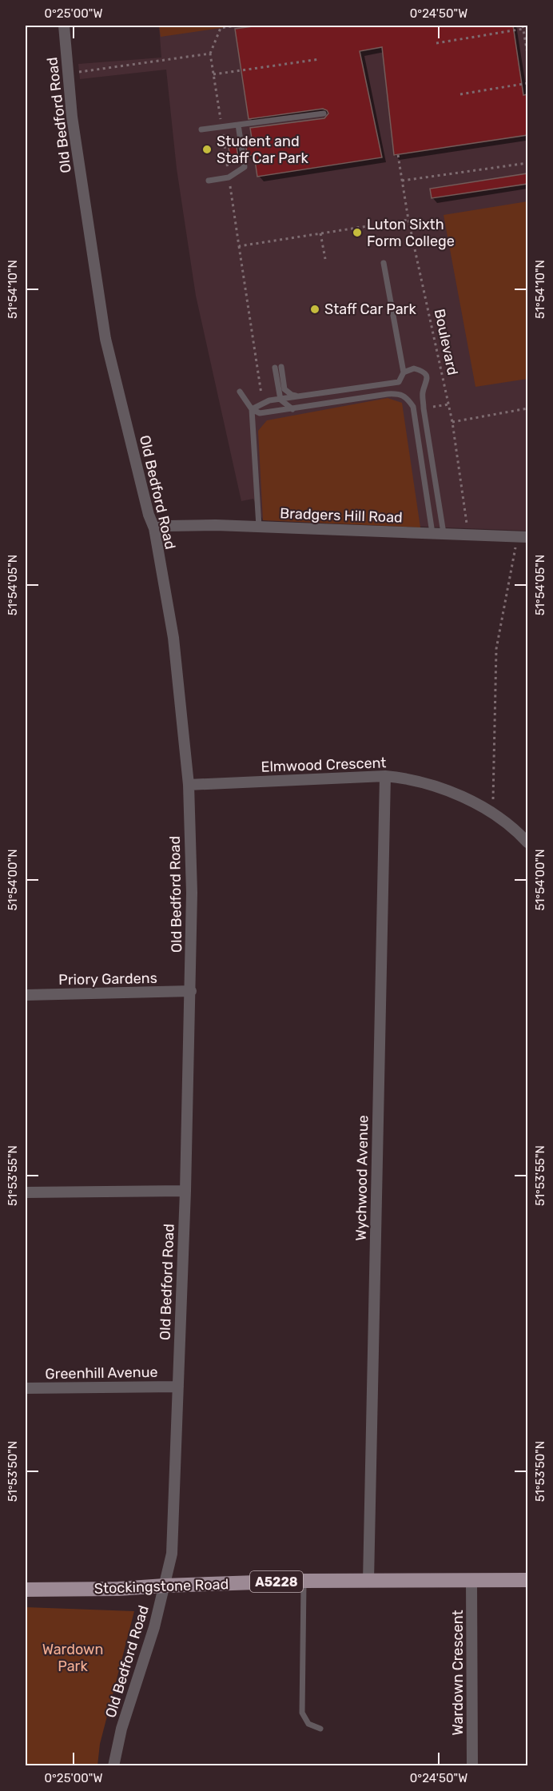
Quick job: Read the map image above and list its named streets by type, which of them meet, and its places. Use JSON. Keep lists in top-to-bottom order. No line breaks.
{"streets":{"main road":["A5228","Stockingstone Road"],"street":["Old Bedford Road","Bradgers Hill Road","Elmwood Crescent","Priory Gardens","Wychwood Avenue","Greenhill Avenue","Wardown Crescent"],"path":["Boulevard"]},"crossings":[["Old Bedford Road","Bradgers Hill Road"],["Old Bedford Road","Elmwood Crescent"],["Old Bedford Road","Priory Gardens"],["Old Bedford Road","Greenhill Avenue"],["Old Bedford Road","Stockingstone Road"],["Boulevard","Bradgers Hill Road"],["Elmwood Crescent","Wychwood Avenue"],["Wychwood Avenue","Stockingstone Road"],["Stockingstone Road","Wardown Crescent"]],"parks":["Wardown Park"],"places":["Student and Staff Car Park","Luton Sixth Form College","Staff Car Park"],"coordinates":["0°25'00\"W","0°24'50\"W","51°54'10\"N","51°54'05\"N","51°54'00\"N","51°53'55\"N","51°53'50\"N"]}
